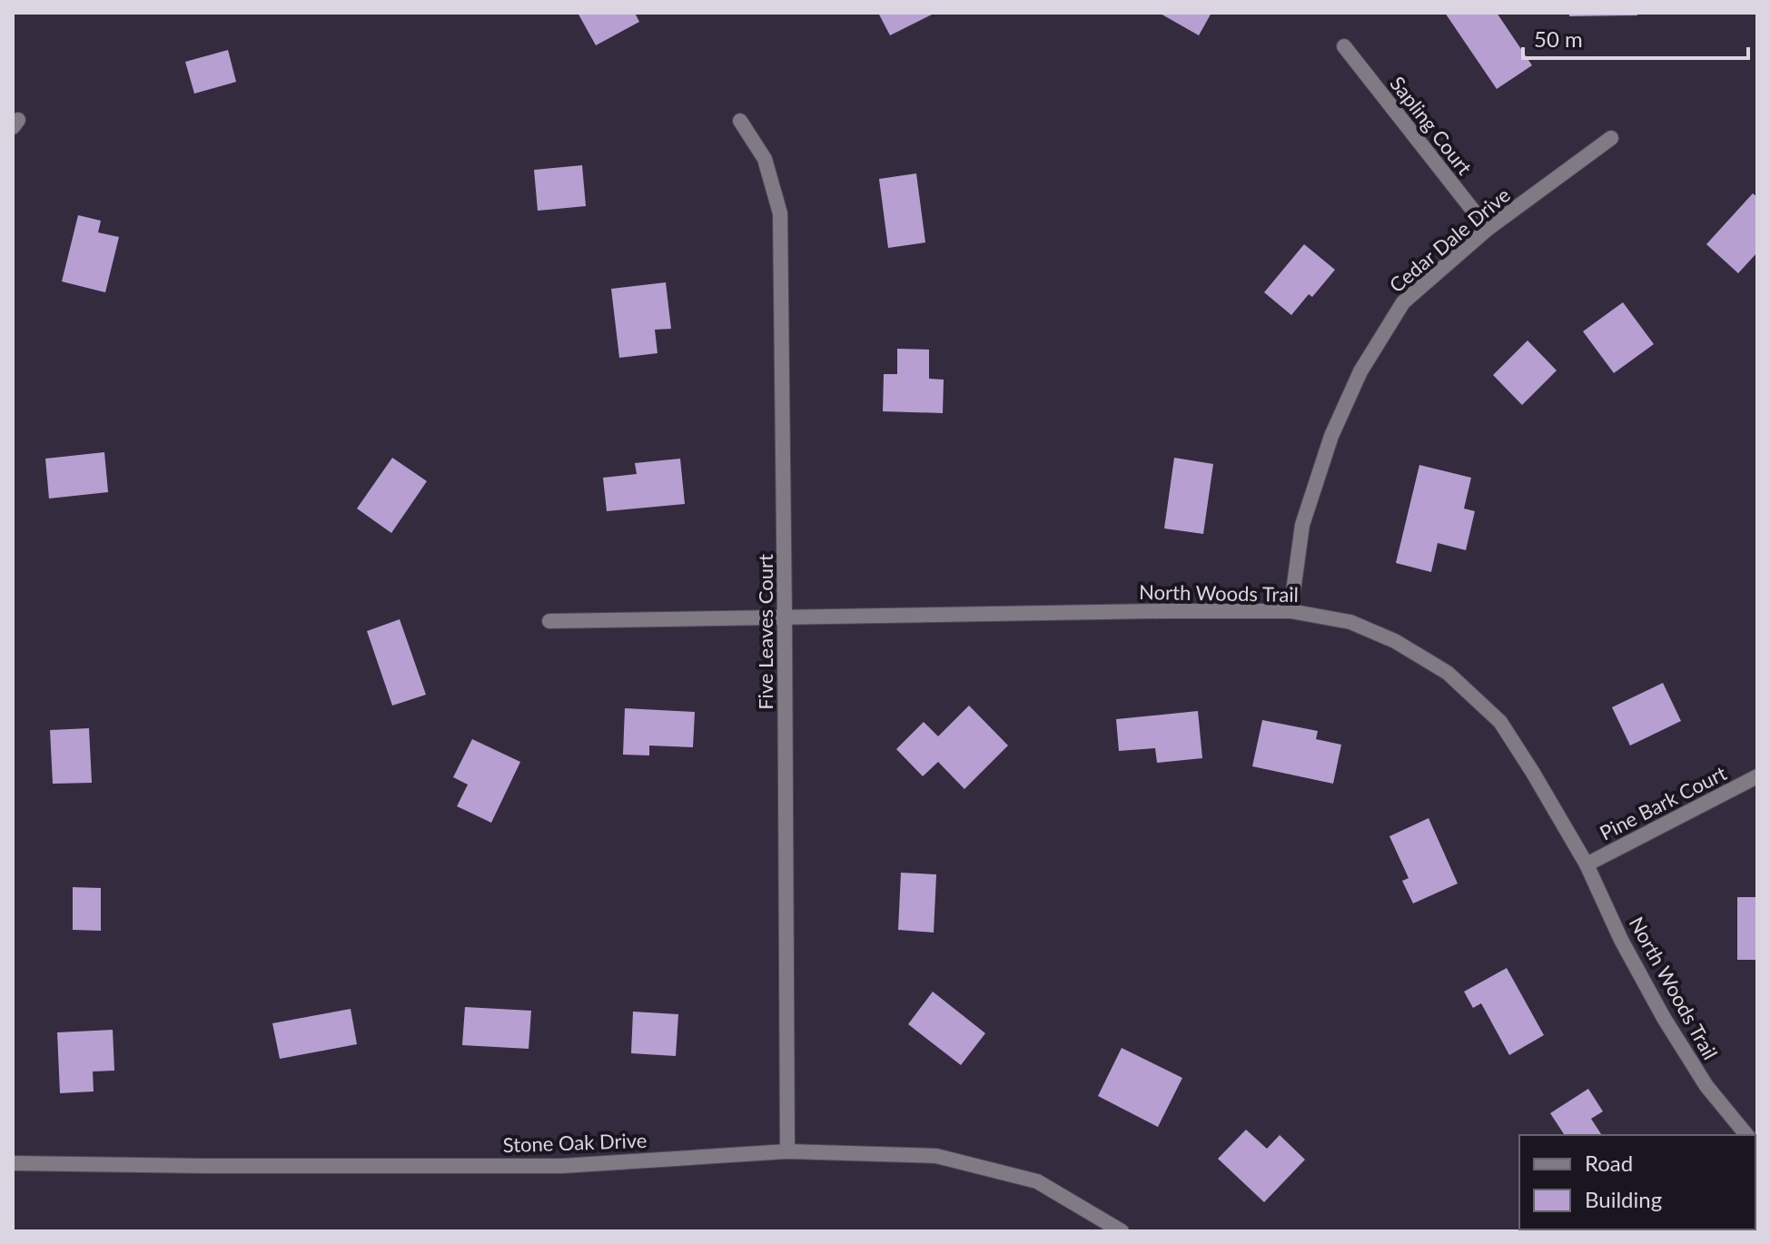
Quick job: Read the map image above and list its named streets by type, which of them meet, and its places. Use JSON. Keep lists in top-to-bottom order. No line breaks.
{"streets":{"street":["Sapling Court","Cedar Dale Drive","North Woods Trail","Five Leaves Court","Pine Bark Court","Stone Oak Drive"]},"crossings":[["Sapling Court","Cedar Dale Drive"],["Cedar Dale Drive","North Woods Trail"],["North Woods Trail","Five Leaves Court"],["North Woods Trail","Pine Bark Court"],["Five Leaves Court","Stone Oak Drive"]],"legend":["Road","Building"],"scale_bar":"50 m"}
